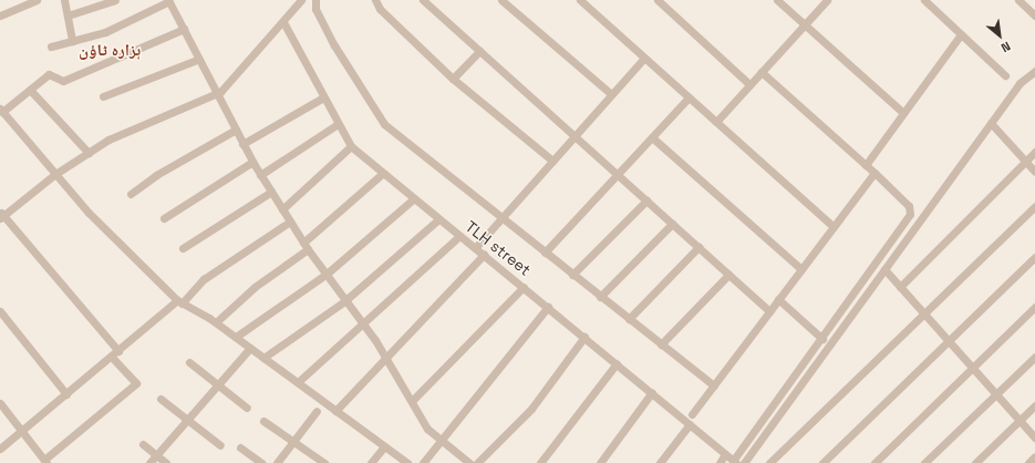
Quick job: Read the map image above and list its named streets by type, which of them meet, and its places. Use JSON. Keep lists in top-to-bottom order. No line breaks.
{"streets":{"street":["TLH street"]},"districts":["ہزارہ ٹاؤن"],"north":"bottom right"}
